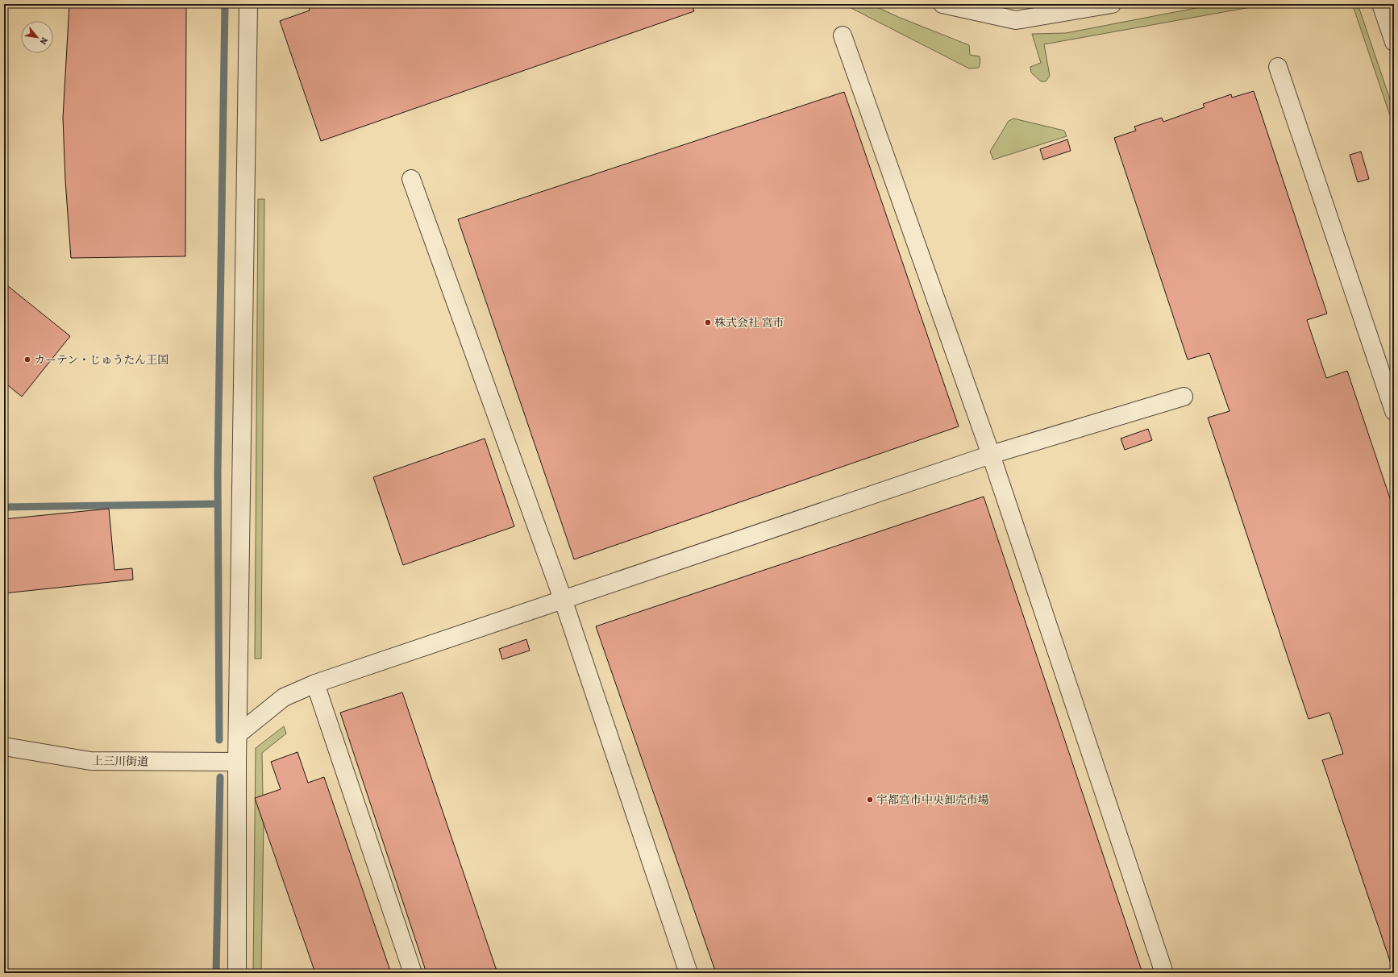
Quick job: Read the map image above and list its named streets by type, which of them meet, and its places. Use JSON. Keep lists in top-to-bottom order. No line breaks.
{"streets":{"street":["上三川街道"]},"places":["株式会社 宮市","カーテン・じゅうたん王国","宇都宮市中央卸売市場"],"north":"bottom right"}
